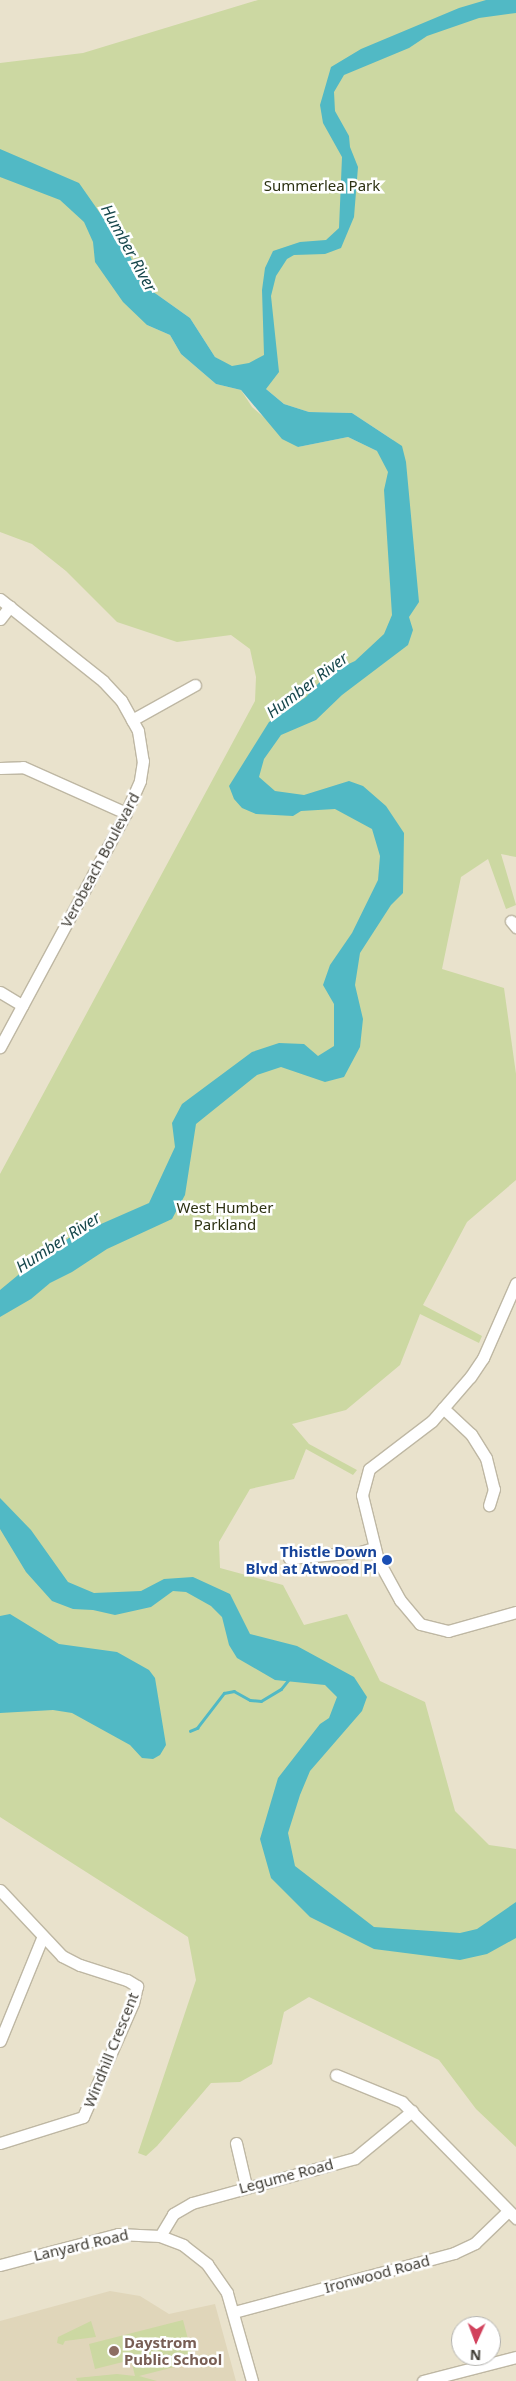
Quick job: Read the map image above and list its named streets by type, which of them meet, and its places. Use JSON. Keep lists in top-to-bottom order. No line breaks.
{"streets":{"street":["Verobeach Boulevard","Windhill Crescent","Legume Road","Lanyard Road","Ironwood Road"]},"crossings":[["Legume Road","Lanyard Road"],["Lanyard Road","Ironwood Road"]],"water":["Humber River"],"parks":["Summerlea Park","West Humber Parkland"],"places":["Thistle Down Blvd at Atwood Pl","Daystrom Public School"],"north":"bottom"}
